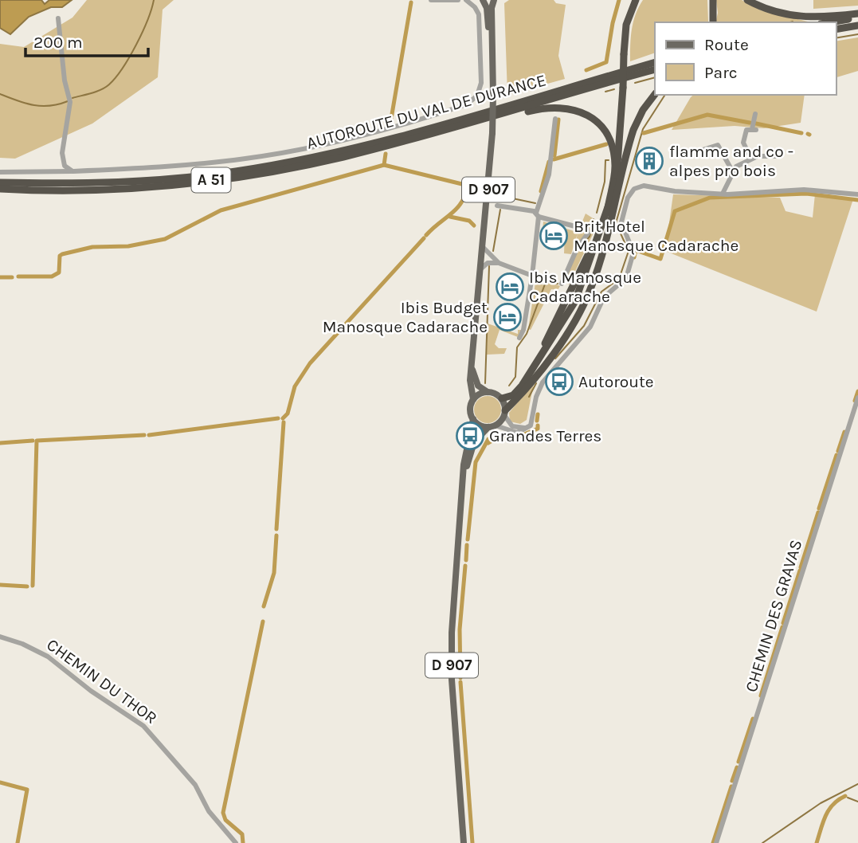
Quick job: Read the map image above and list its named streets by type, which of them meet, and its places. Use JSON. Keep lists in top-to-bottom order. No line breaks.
{"streets":{"highway":["AUTOROUTE DU VAL DE DURANCE","A 51"],"main road":["D 907"],"street":["CHEMIN DES GRAVAS","CHEMIN DU THOR"]},"places":{"building":["flamme and co - alpes pro bois"],"hotel":["Brit Hotel Manosque Cadarache","Ibis Manosque Cadarache","Ibis Budget Manosque Cadarache"],"bus stop":["Autoroute","Grandes Terres"]},"legend":["Route","Parc"],"scale_bar":"200 m"}
